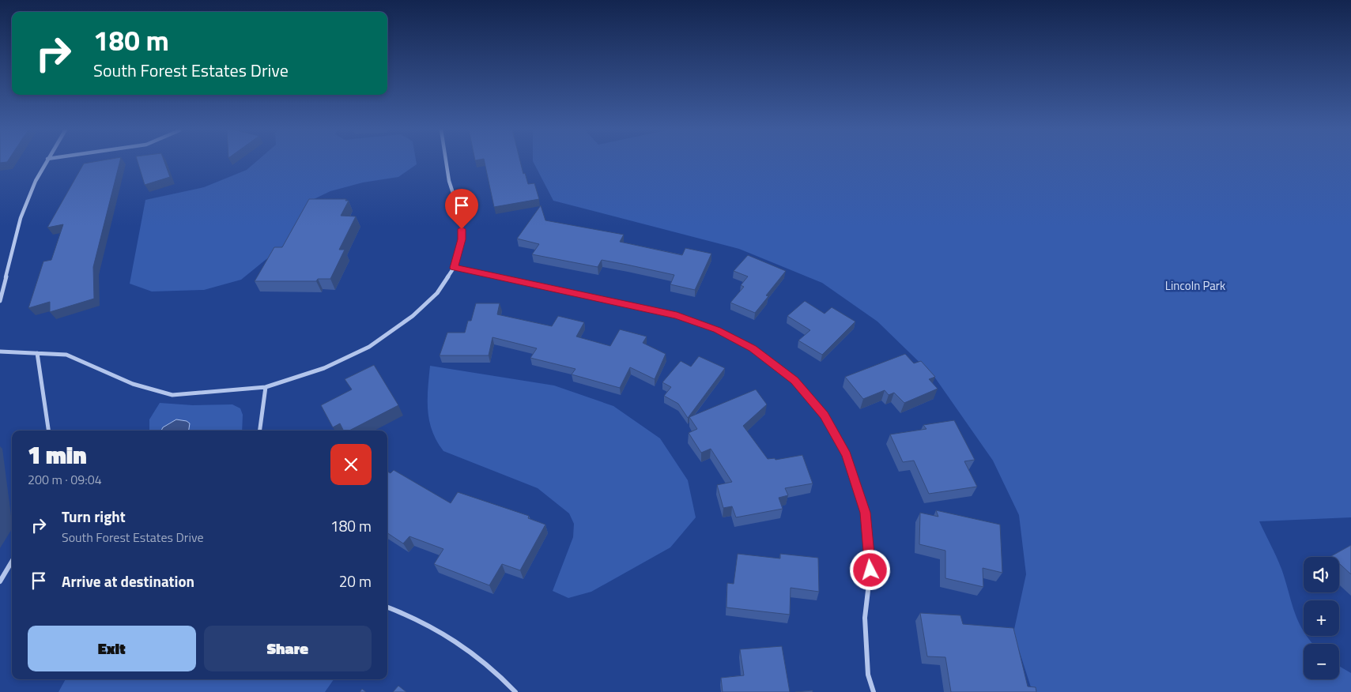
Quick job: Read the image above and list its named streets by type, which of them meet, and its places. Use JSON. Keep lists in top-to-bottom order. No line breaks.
{"parks":["Lincoln Park"],"page":{"turn":["180 m","South Forest Estates Drive"],"heading":["1 min","200 m · 09:04"],"list":[{"name":"Turn right","note":"South Forest Estates Drive","value":"180 m"},{"name":"Arrive at destination","value":"20 m"}],"map_buttons":["+","−"],"buttons":["Exit","Share"]}}
